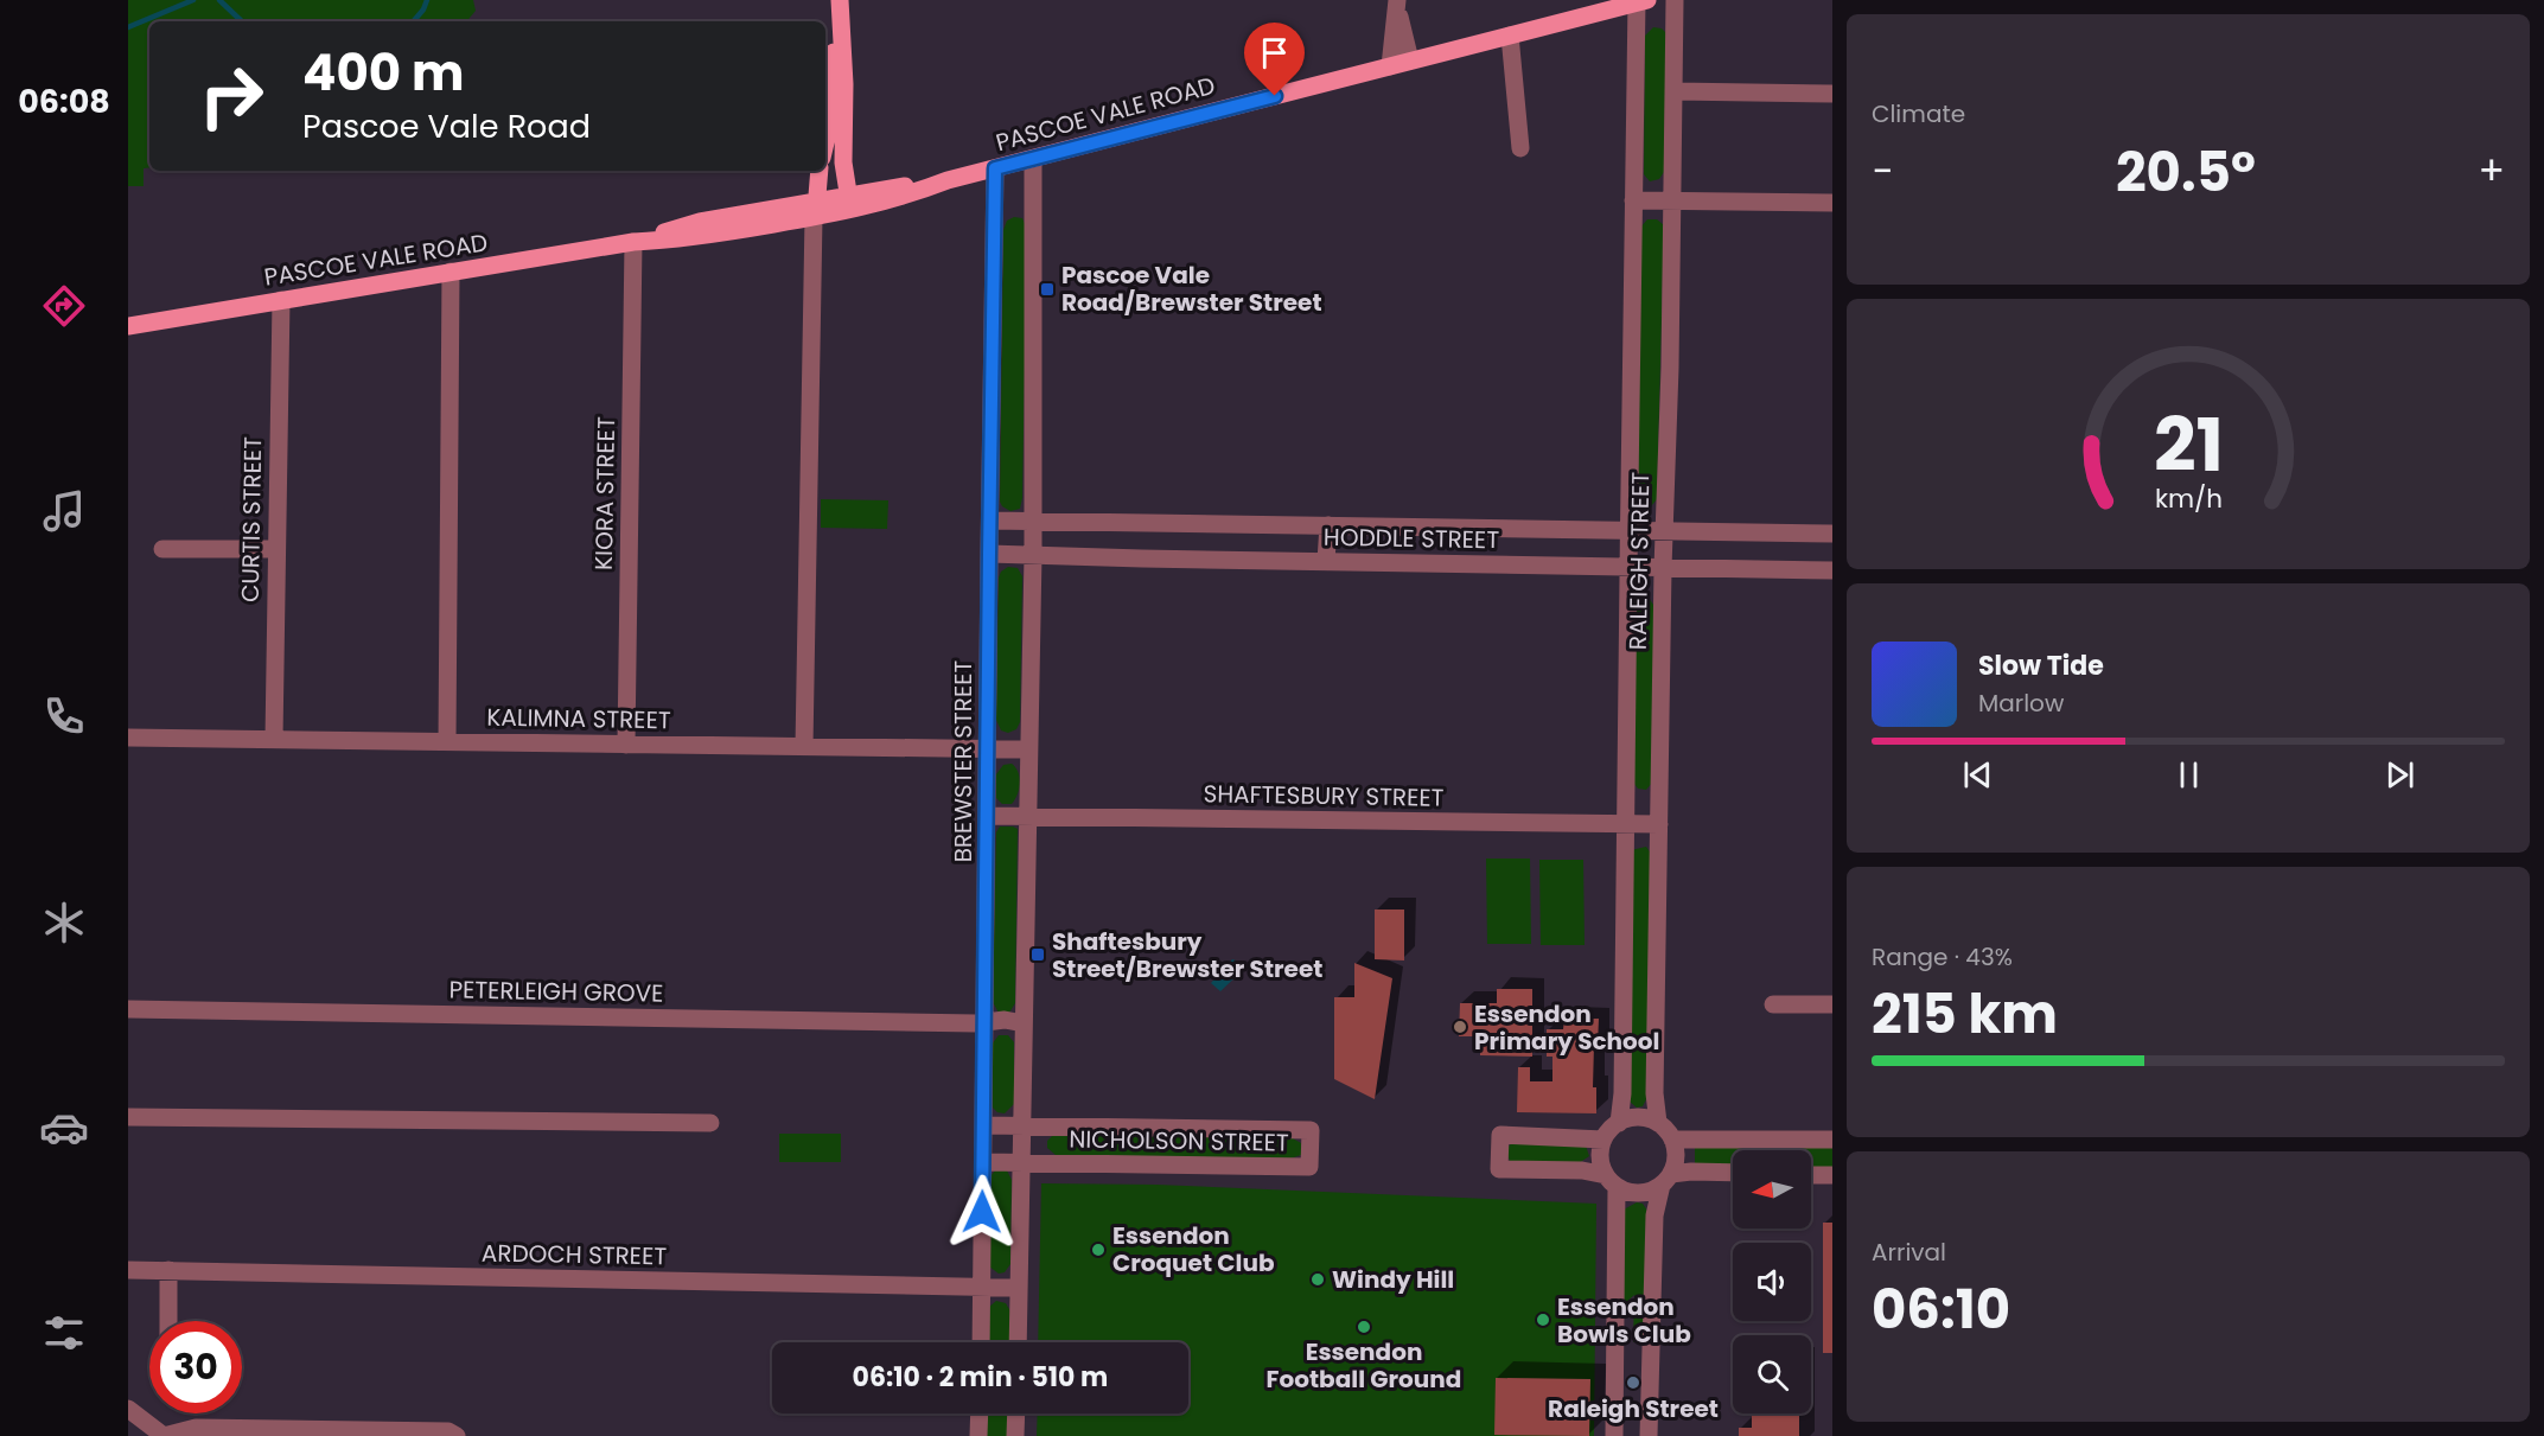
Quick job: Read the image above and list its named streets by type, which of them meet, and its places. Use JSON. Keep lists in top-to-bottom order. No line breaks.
{"streets":{"main road":["PASCOE VALE ROAD"],"street":["KIORA STREET","CURTIS STREET","HODDLE STREET","RALEIGH STREET","KALIMNA STREET","BREWSTER STREET","SHAFTESBURY STREET","PETERLEIGH GROVE","NICHOLSON STREET","ARDOCH STREET"]},"crossings":[["PASCOE VALE ROAD","KIORA STREET"],["PASCOE VALE ROAD","CURTIS STREET"],["PASCOE VALE ROAD","RALEIGH STREET"],["PASCOE VALE ROAD","BREWSTER STREET"],["KIORA STREET","KALIMNA STREET"],["CURTIS STREET","KALIMNA STREET"],["HODDLE STREET","RALEIGH STREET"],["HODDLE STREET","BREWSTER STREET"],["RALEIGH STREET","SHAFTESBURY STREET"],["KALIMNA STREET","BREWSTER STREET"],["BREWSTER STREET","SHAFTESBURY STREET"],["BREWSTER STREET","PETERLEIGH GROVE"],["BREWSTER STREET","NICHOLSON STREET"],["BREWSTER STREET","ARDOCH STREET"]],"places":{"transit":["Pascoe Vale Road/Brewster Street","Shaftesbury Street/Brewster Street"],"other":["Essendon Primary School","Essendon Croquet Club","Windy Hill","Essendon Bowls Club","Essendon Football Ground","Raleigh Street"]},"north":"left","page":{"tabs":"06:08","tile":["Climate",["Range · 43%","215 km"],["Arrival","06:10"]],"turn":["400 m","Pascoe Vale Road"],"heat":["−","20.5°","+"],"song":["Slow Tide","Marlow"],"limit":"30","trip":"06:10 · 2 min · 510 m","gauge":["21","km/h"]}}
